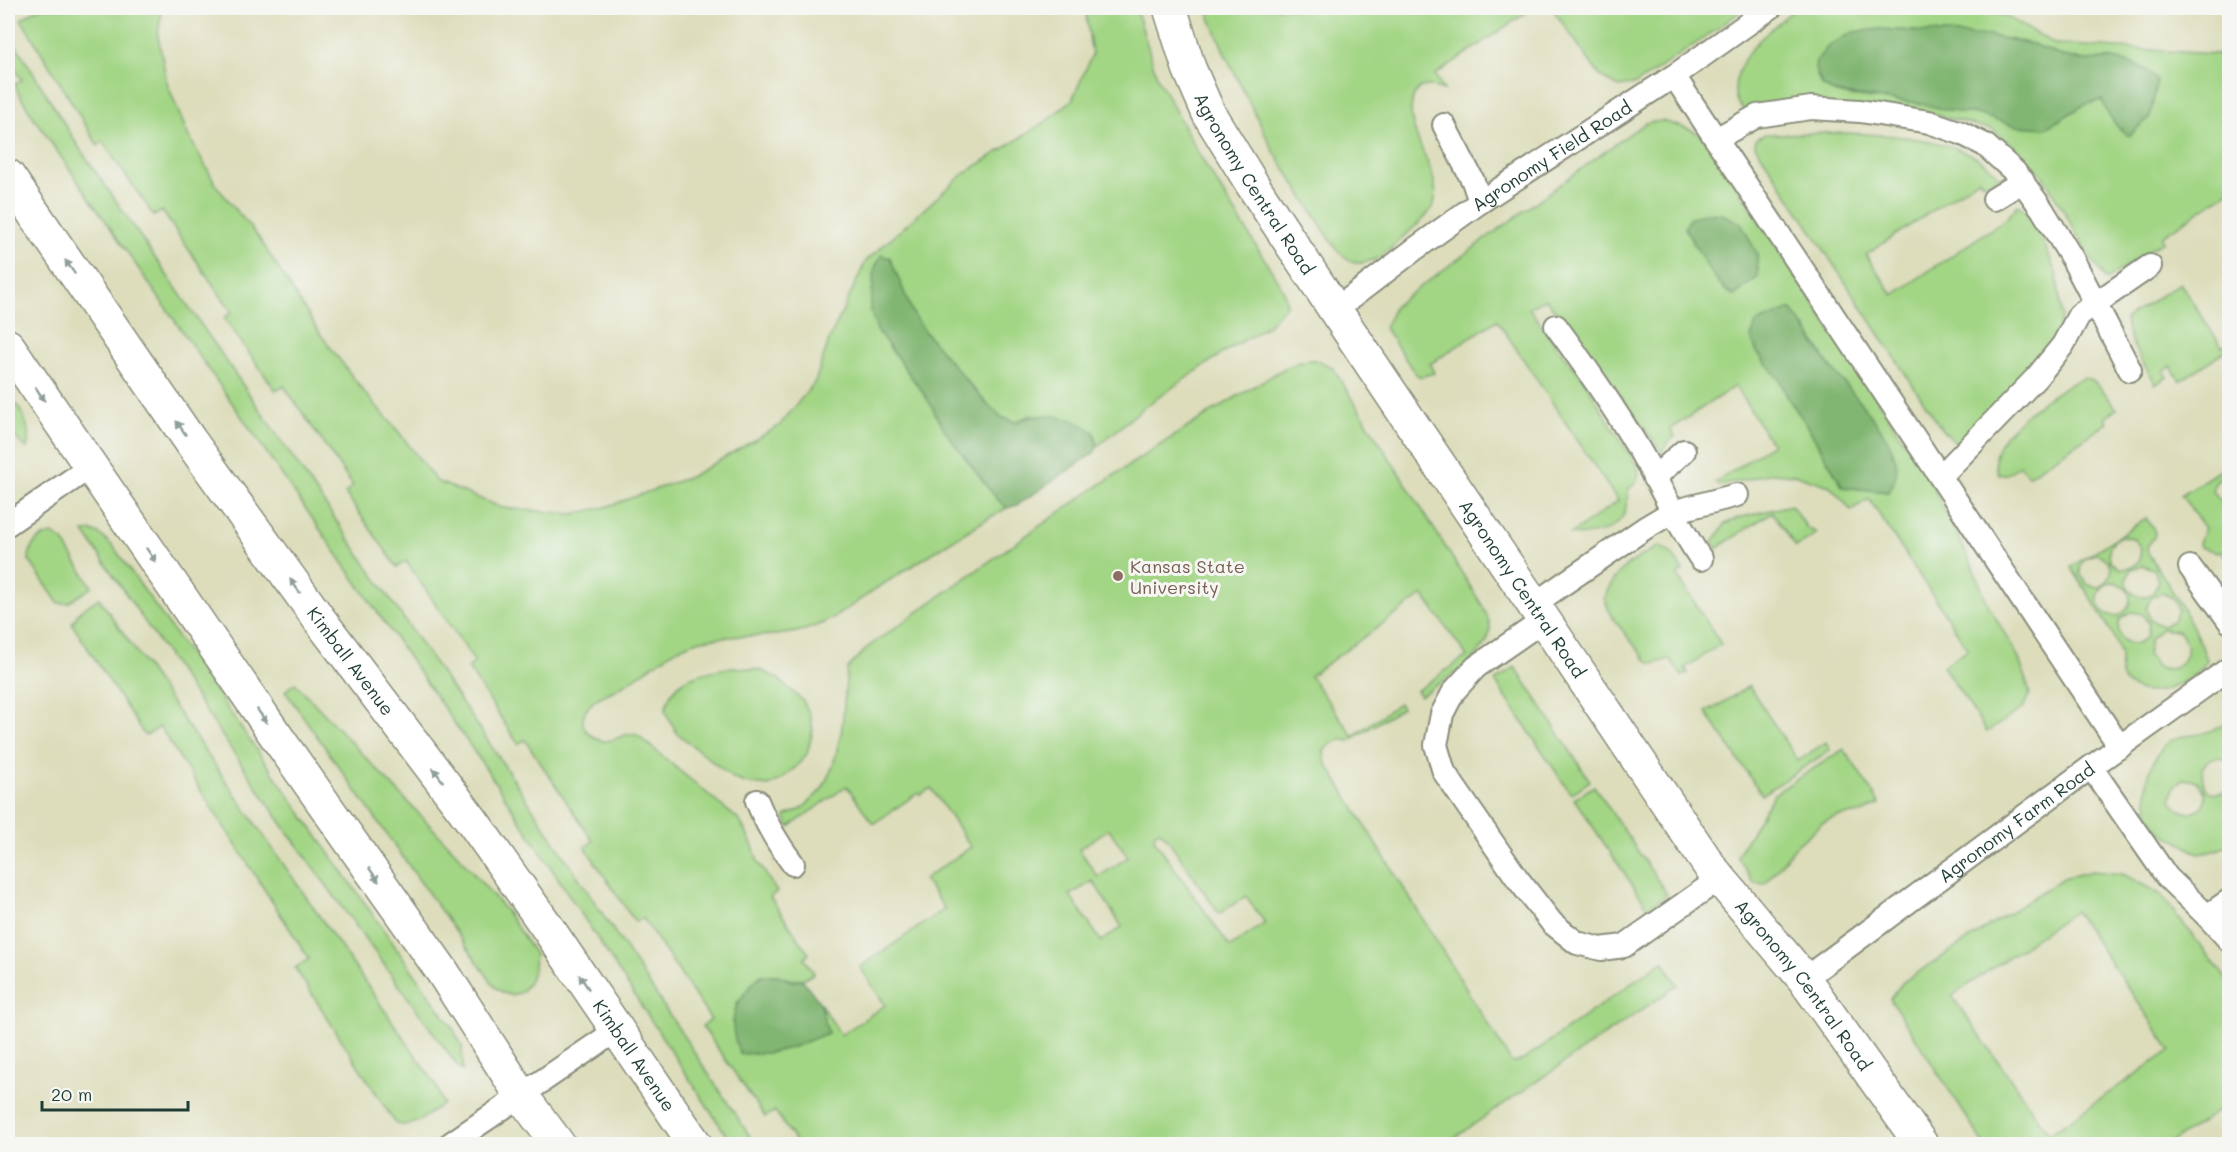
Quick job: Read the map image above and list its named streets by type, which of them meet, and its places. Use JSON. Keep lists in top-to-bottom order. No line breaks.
{"streets":{"main road":["Agronomy Central Road","Kimball Avenue"],"lane":["Agronomy Field Road","Agronomy Farm Road"]},"crossings":[["Agronomy Field Road","Agronomy Central Road"],["Agronomy Central Road","Agronomy Farm Road"]],"places":["Kansas State University"],"scale_bar":"20 m"}
